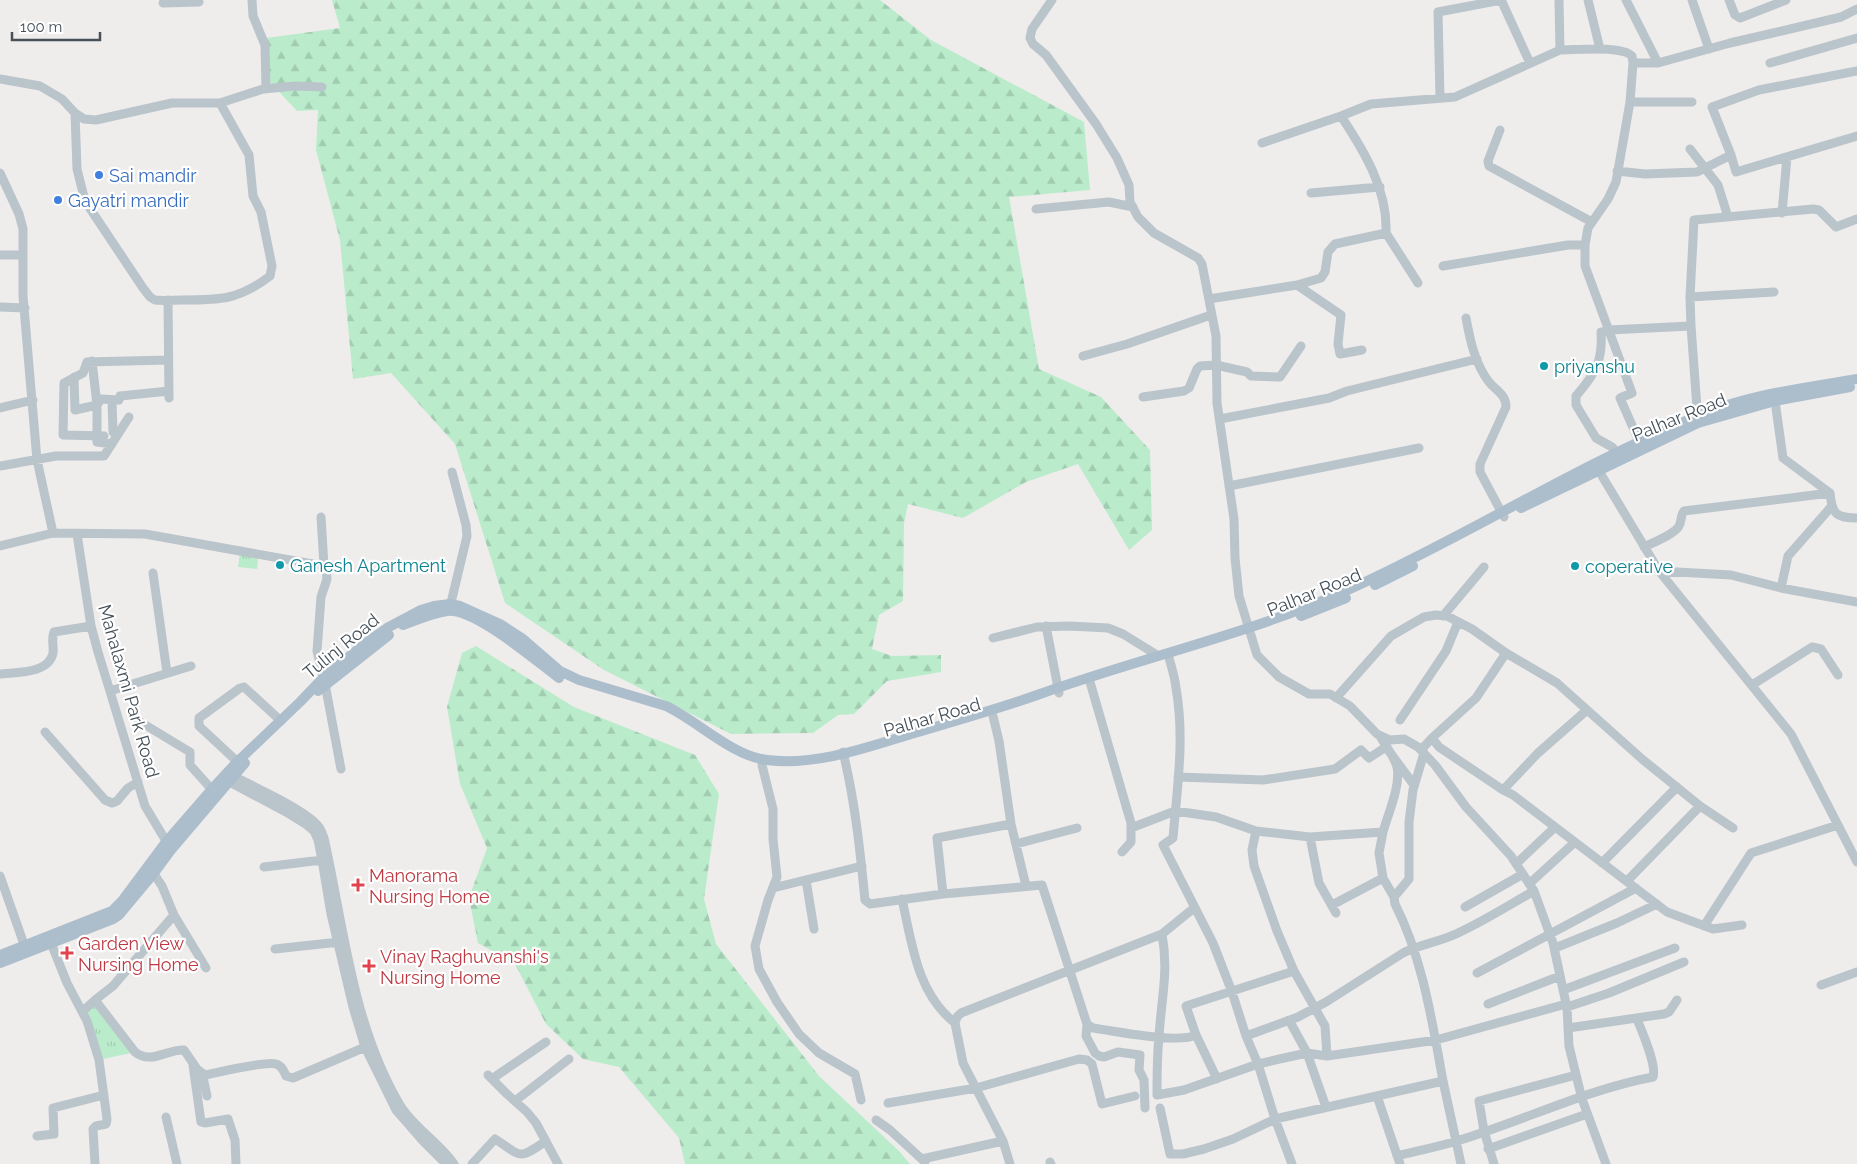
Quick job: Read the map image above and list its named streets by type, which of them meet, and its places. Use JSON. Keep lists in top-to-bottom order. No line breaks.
{"streets":{"main road":["Palhar Road","Tulinj Road"],"street":["Mahalaxmi Park Road"]},"crossings":[["Tulinj Road","Mahalaxmi Park Road"]],"places":{"other":["Sai mandir","Gayatri mandir","priyanshu","Ganesh Apartment","coperative"],"health":["Manorama Nursing Home","Garden View Nursing Home","Vinay Raghuvanshi's Nursing Home"]},"scale_bar":"100 m"}
